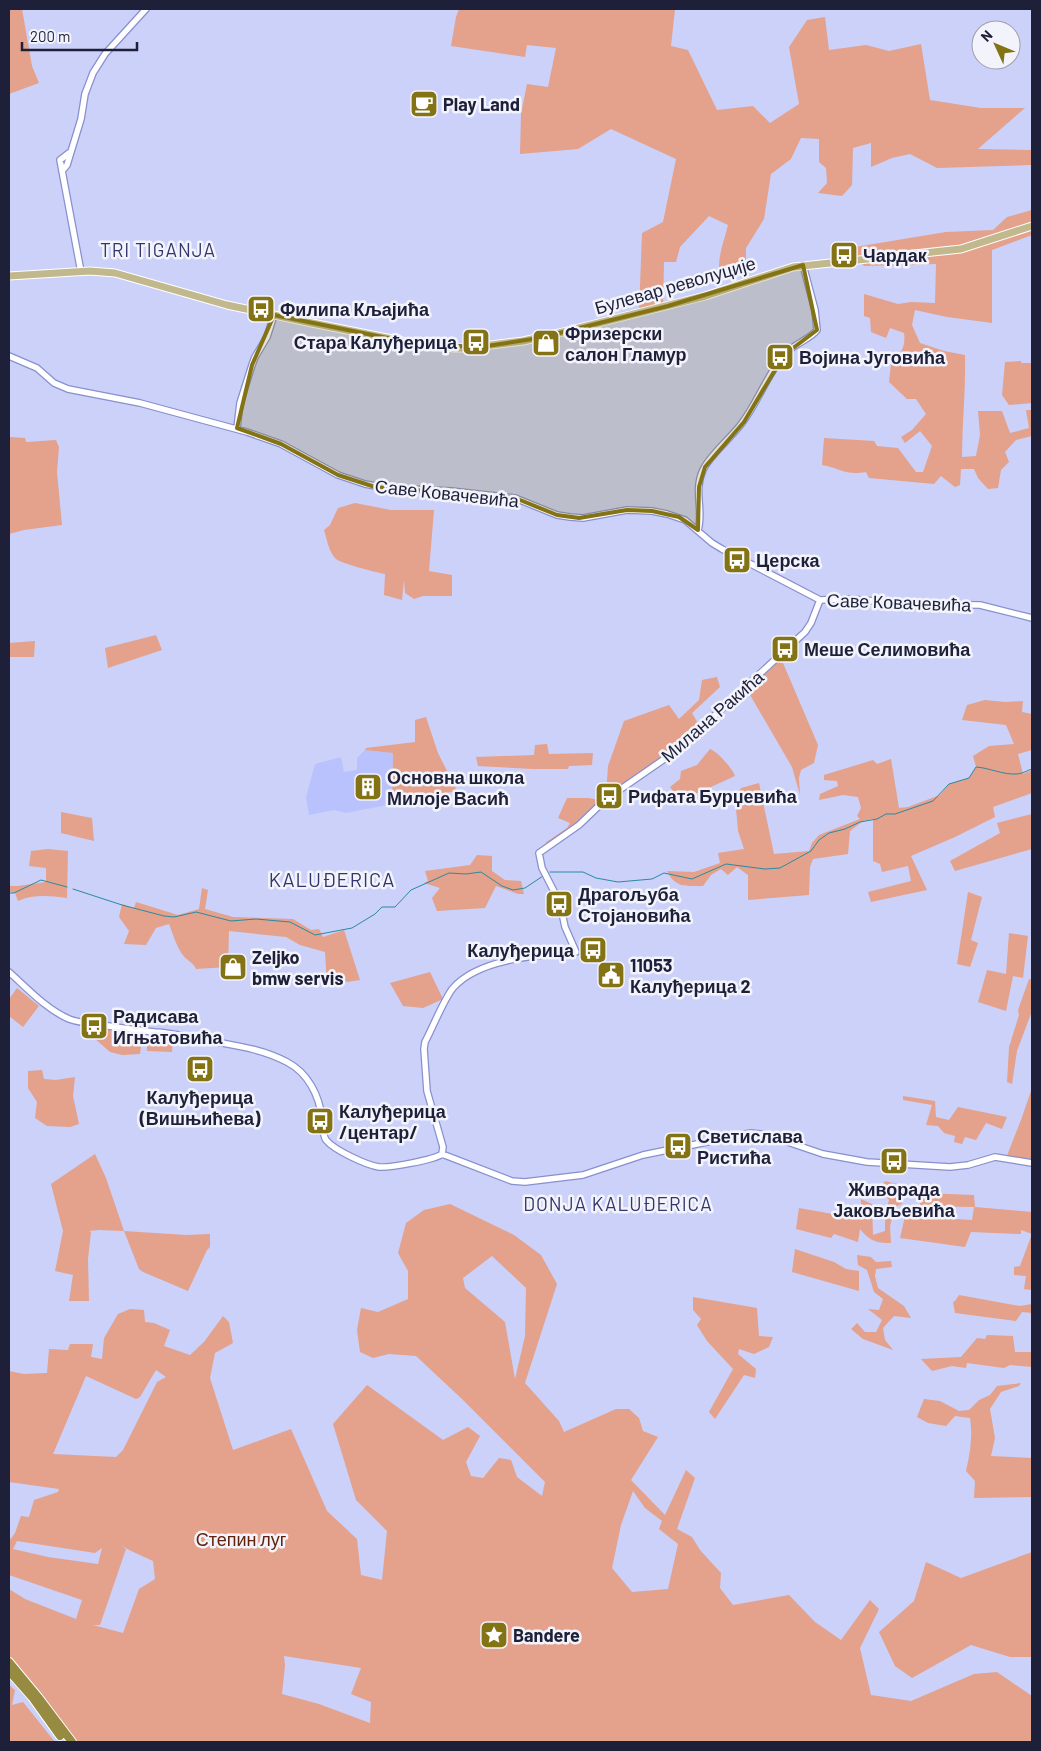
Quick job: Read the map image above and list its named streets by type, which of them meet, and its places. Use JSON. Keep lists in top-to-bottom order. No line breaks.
{"streets":{"main road":["Булевар револуције"],"street":["Саве Ковачевића","Милана Ракића"]},"crossings":[["Саве Ковачевића","Милана Ракића"]],"districts":["TRI TIGANJA","KALUĐERICA","DONJA KALUĐERICA"],"parks":["Степин луг"],"places":{"cafe":["Play Land"],"bus stop":["Чардак","Филипа Кљајића","Стара Калуђерица","Војина Југовића","Церска","Меше Селимовића","Рифата Бурџевића","Драгољуба Стојановића","Калуђерица","Радисава Игњатовића","Калуђерица (Вишњићева)","Калуђерица /центар/","Светислава Ристића","Живорада Јаковљевића"],"shop":["Фризерски салон Гламур","Zeljko bmw servis"],"building":["Основна школа Милоје Васић"],"public building":["11053 Калуђерица 2"],"place":["Bandere"]},"scale_bar":"200 m","north":"top left"}
